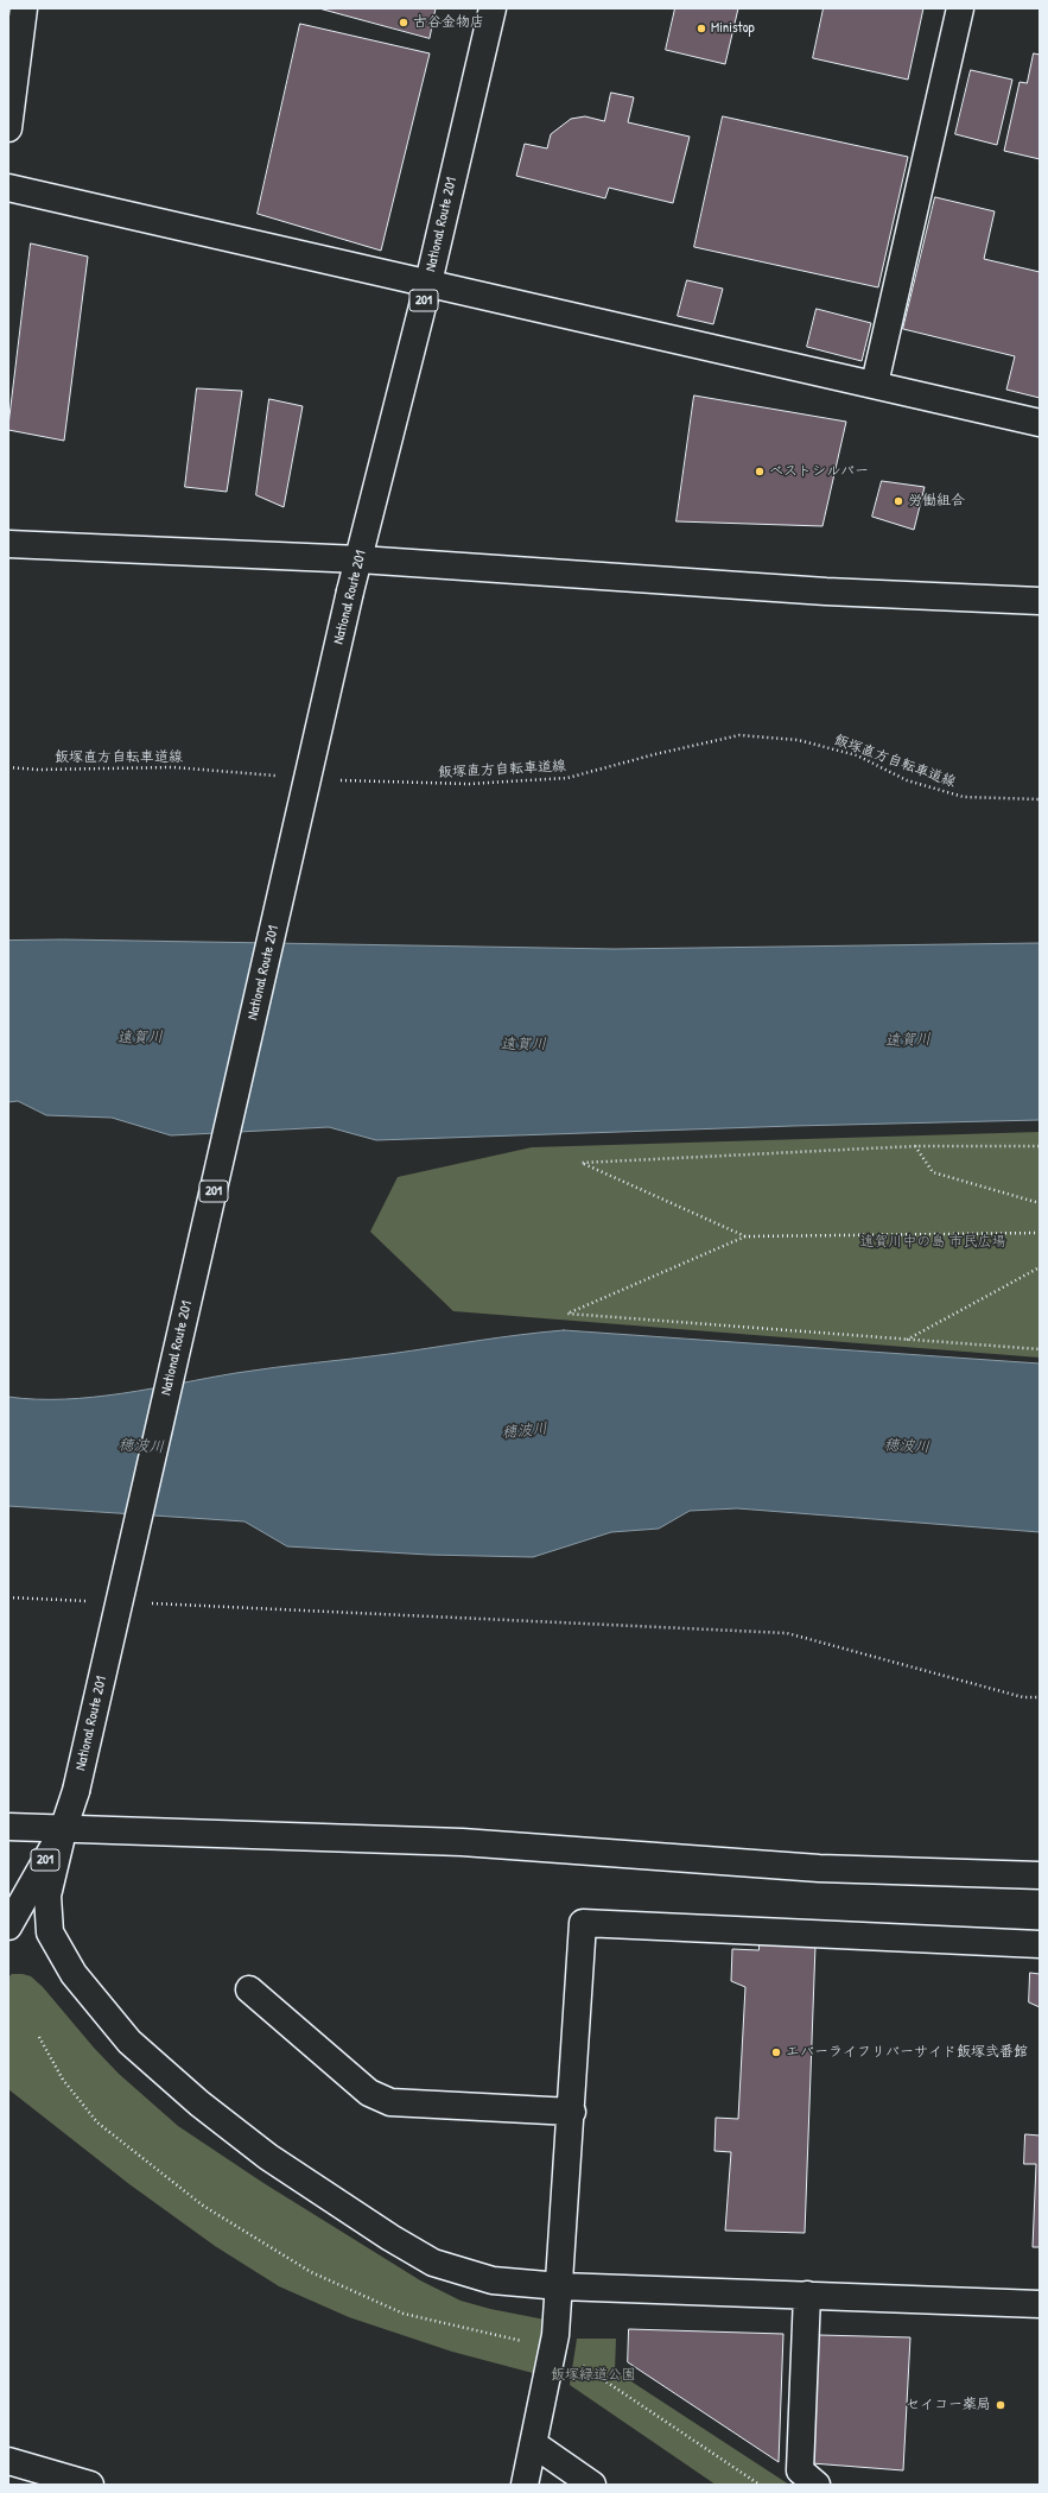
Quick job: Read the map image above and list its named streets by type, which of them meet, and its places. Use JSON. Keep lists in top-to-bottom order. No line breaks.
{"streets":{"main road":["National Route 201","201"],"path":["飯塚直方自転車道線"]},"water":["遠賀川","穂波川"],"parks":["遠賀川中の島 市民広場","飯塚緑道公園"],"places":["古谷金物店","Ministop","ベストシルバー","労働組合","エバーライフリバーサイド飯塚弐番館","セイコー薬局"]}
